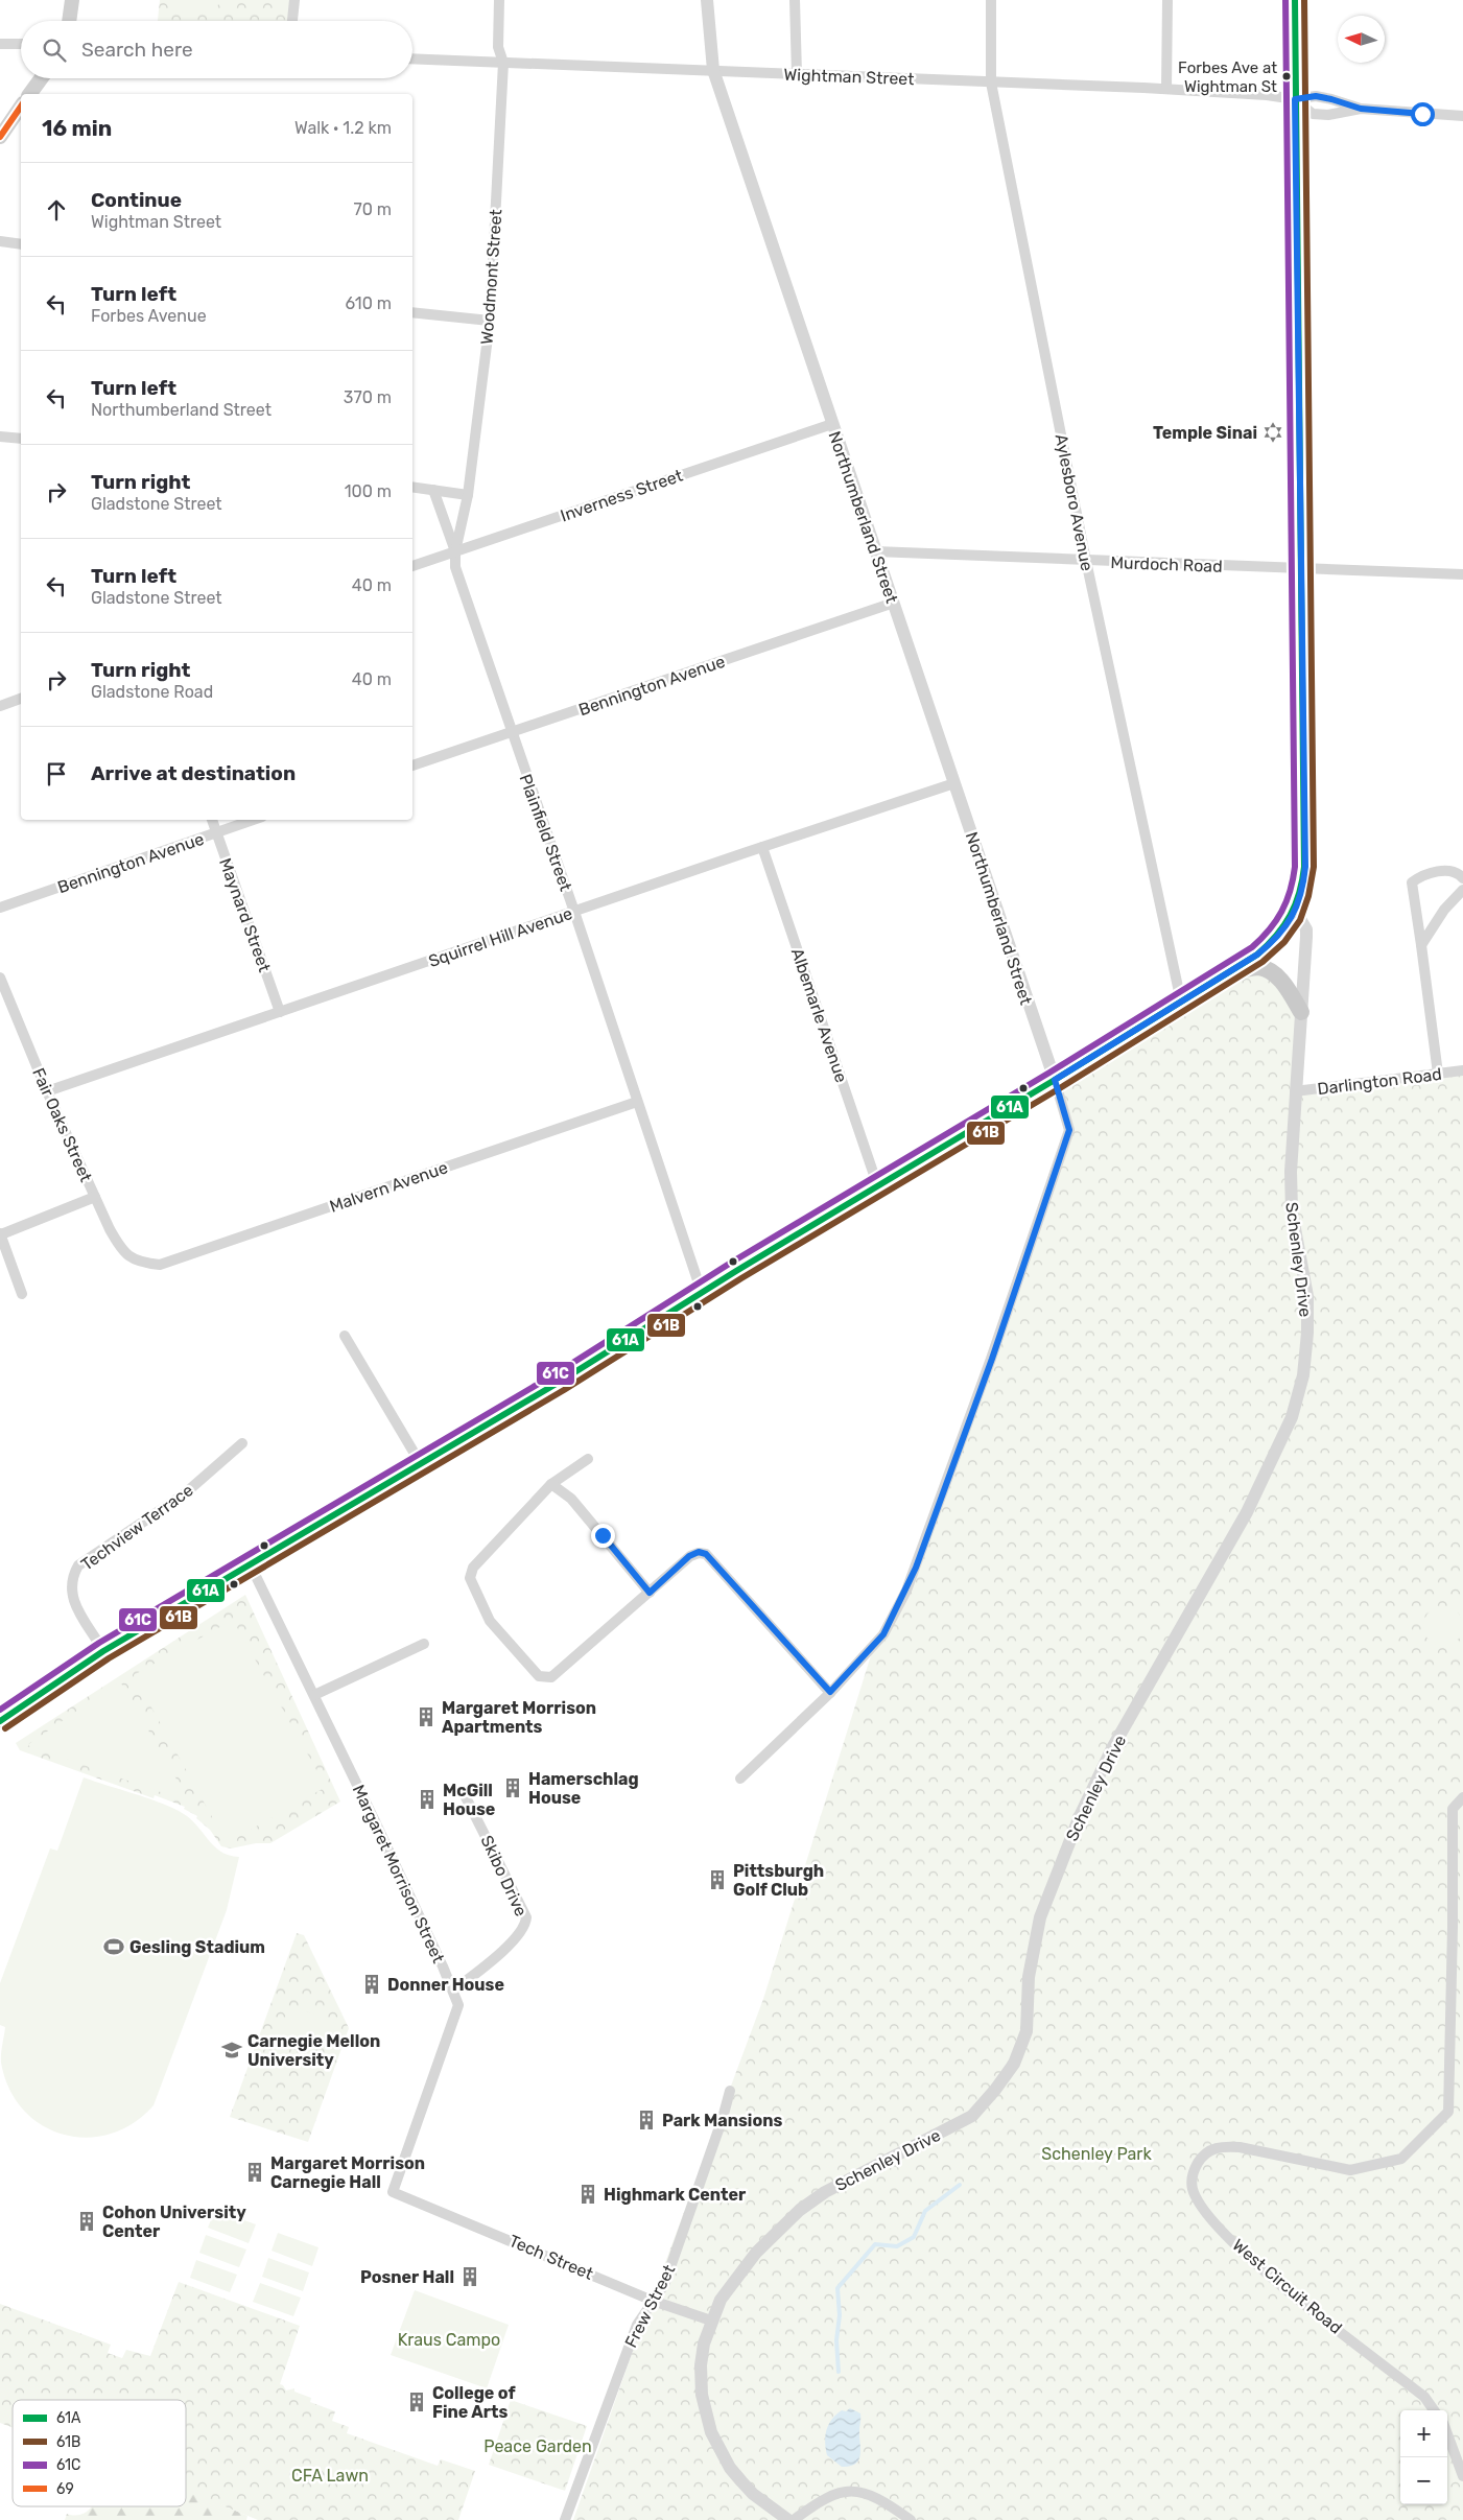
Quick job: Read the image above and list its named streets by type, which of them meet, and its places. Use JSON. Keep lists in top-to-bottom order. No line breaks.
{"streets":{"street":["Wightman Street","Woodmont Street","Inverness Street","Aylesboro Avenue","Northumberland Street","Murdoch Road","Bennington Avenue","Plainfield Street","Maynard Street","Squirrel Hill Avenue","Albemarle Avenue","Darlington Road","Fair Oaks Street","Malvern Avenue","Schenley Drive","Techview Terrace","Margaret Morrison Street","Skibo Drive","Tech Street","West Circuit Road","Frew Street"]},"crossings":[["Wightman Street","Woodmont Street"],["Wightman Street","Aylesboro Avenue"],["Wightman Street","Northumberland Street"],["Woodmont Street","Inverness Street"],["Woodmont Street","Plainfield Street"],["Inverness Street","Northumberland Street"],["Inverness Street","Plainfield Street"],["Aylesboro Avenue","Murdoch Road"],["Northumberland Street","Murdoch Road"],["Northumberland Street","Bennington Avenue"],["Northumberland Street","Squirrel Hill Avenue"],["Bennington Avenue","Plainfield Street"],["Bennington Avenue","Maynard Street"],["Plainfield Street","Squirrel Hill Avenue"],["Plainfield Street","Malvern Avenue"],["Maynard Street","Squirrel Hill Avenue"],["Squirrel Hill Avenue","Albemarle Avenue"],["Squirrel Hill Avenue","Fair Oaks Street"],["Darlington Road","Schenley Drive"],["Fair Oaks Street","Malvern Avenue"],["Schenley Drive","Tech Street"],["Margaret Morrison Street","Skibo Drive"],["Margaret Morrison Street","Tech Street"],["Tech Street","Frew Street"]],"parks":["Schenley Park","Kraus Campo","Peace Garden","CFA Lawn"],"places":{"other":["Forbes Ave at Wightman St"],"synagogue":["Temple Sinai"],"building":["Margaret Morrison Apartments","Hamerschlag House","McGill House","Pittsburgh Golf Club","Donner House","Park Mansions","Margaret Morrison Carnegie Hall","Highmark Center","Cohon University Center","Posner Hall","College of Fine Arts"],"sports":["Gesling Stadium"],"school or university":["Carnegie Mellon University"]},"lines":["transit line 61A","transit line 61B","transit line 61C","transit line 69"],"legend":["61A","61B","61C","69"],"north":"left","page":{"search":"Search here","heading":["16 min","Walk · 1.2 km"],"list":[["Continue","Wightman Street","70 m"],["Turn left","Forbes Avenue","610 m"],["Turn left","Northumberland Street","370 m"],["Turn right","Gladstone Street","100 m"],["Turn left","Gladstone Street","40 m"],["Turn right","Gladstone Road","40 m"],"Arrive at destination"],"map_buttons":["+","−"]}}
